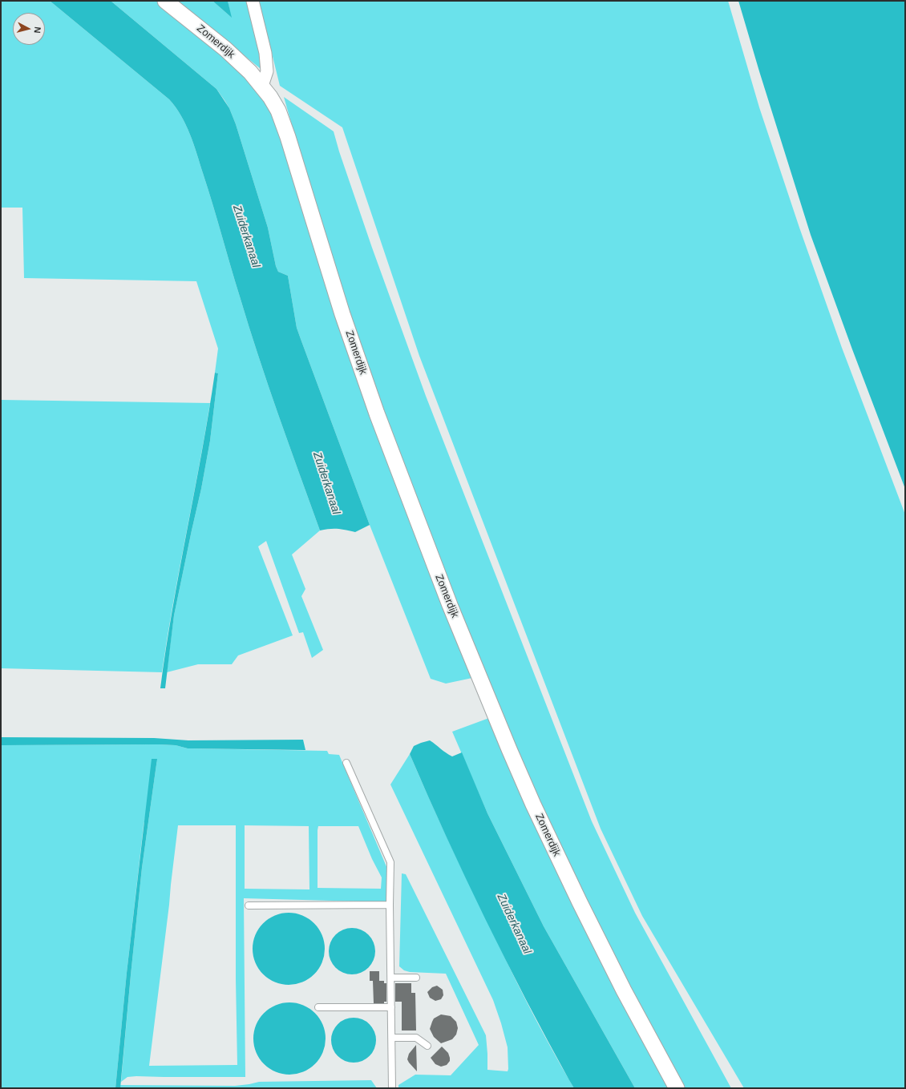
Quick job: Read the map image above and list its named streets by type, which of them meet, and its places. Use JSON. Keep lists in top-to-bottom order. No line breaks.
{"streets":{"street":["Zomerdijk"]},"water":["Zuiderkanaal"],"north":"right"}
